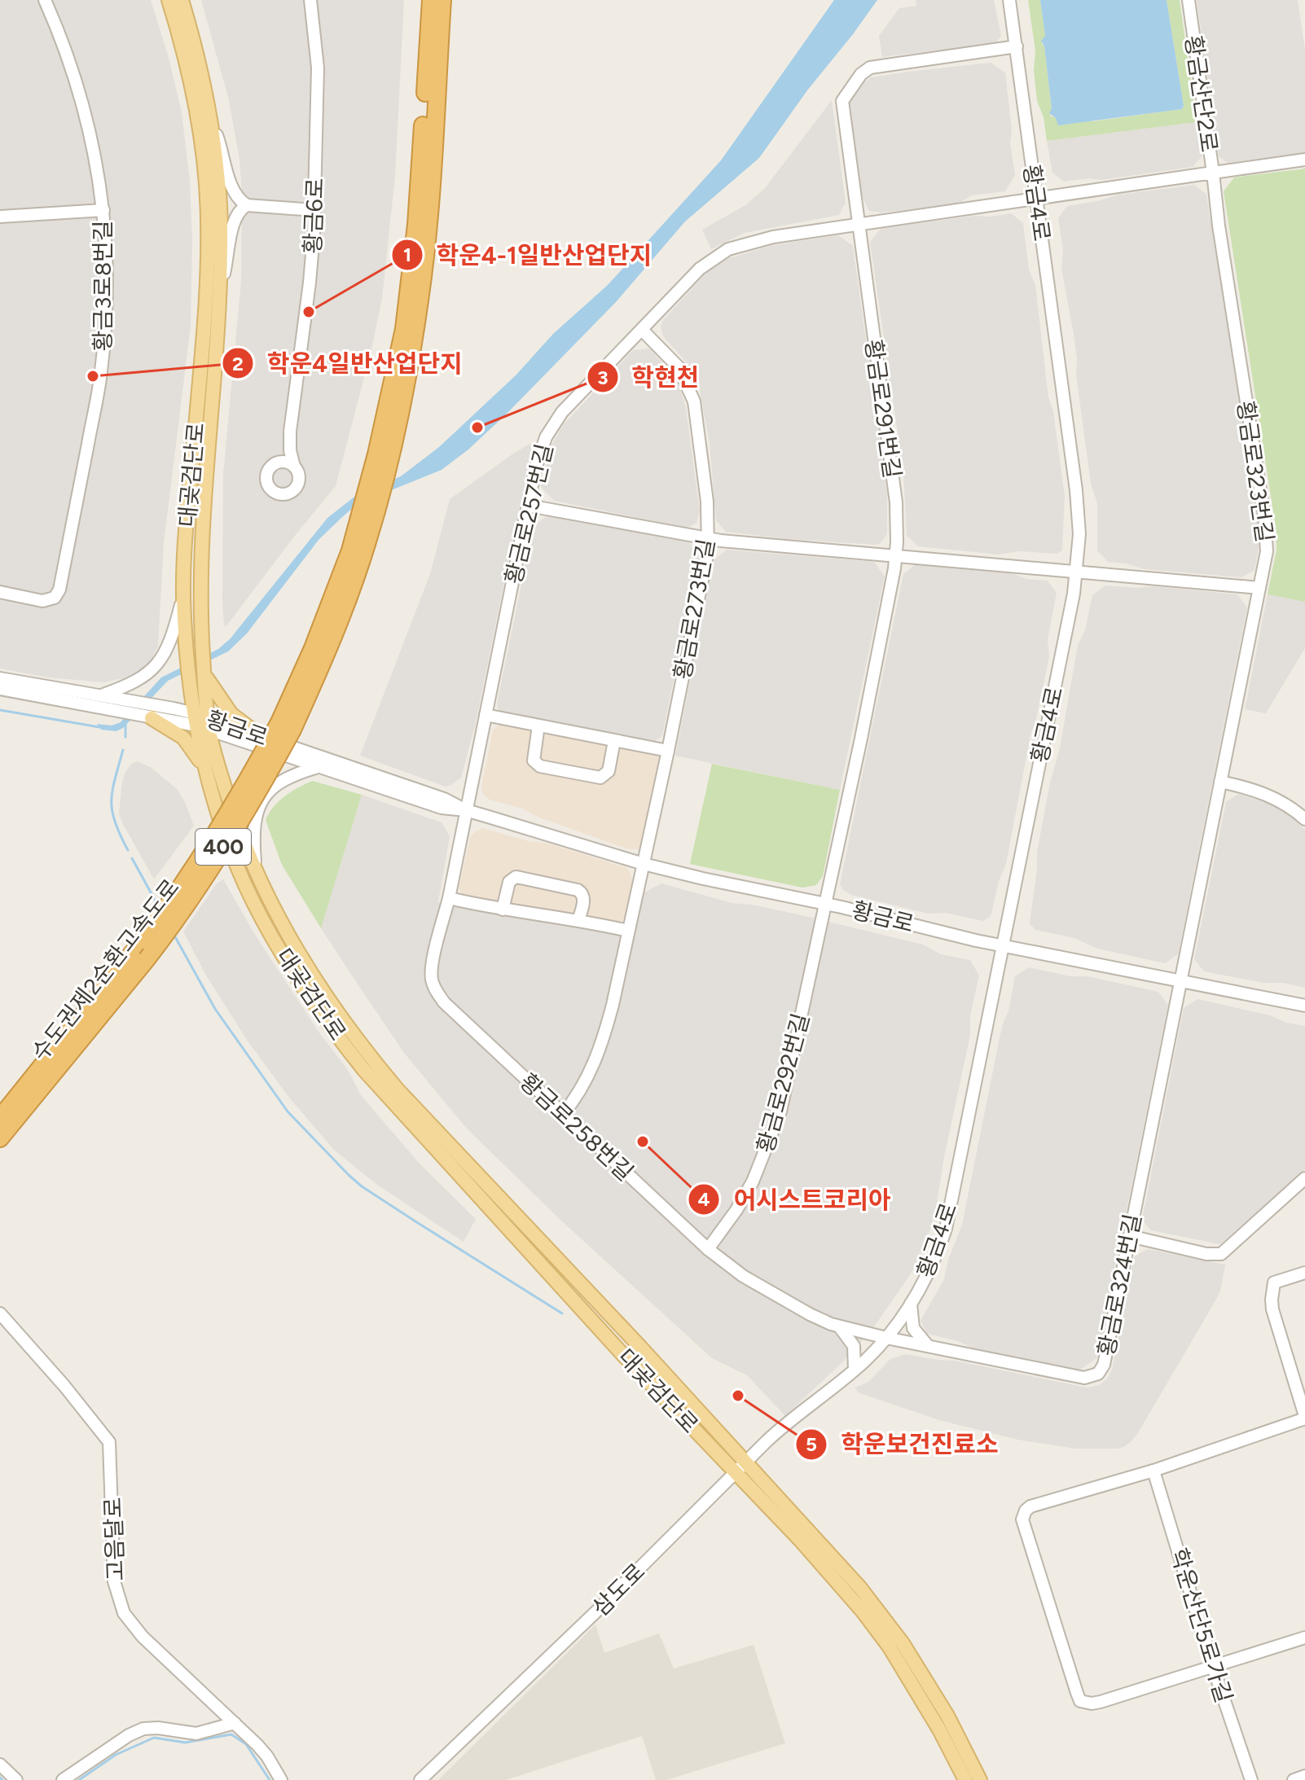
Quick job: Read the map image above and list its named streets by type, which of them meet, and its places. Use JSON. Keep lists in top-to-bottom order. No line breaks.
{"streets":{"highway":["400","수도권제2순환고속도로"],"main road":["대곶검단로"],"street":["황금산단2로","황금4로","황금6로","황금3로8번길","황금로291번길","황금로323번길","황금로257번길","황금로273번길","황금로","황금로292번길","황금로258번길","황금로324번길","고음달로","삼도로","학운산단5로가길"]},"crossings":[["황금산단2로","황금로323번길"],["황금4로","황금로291번길"],["황금4로","황금로257번길"],["황금4로","황금로"],["황금4로","황금로258번길"],["황금4로","황금로324번길"],["황금4로","삼도로"],["황금로291번길","황금로257번길"],["황금로291번길","황금로"],["황금로291번길","황금로292번길"],["황금로323번길","황금로"],["황금로323번길","황금로324번길"],["대곶검단로","황금로"],["대곶검단로","삼도로"],["황금로257번길","황금로273번길"],["황금로257번길","황금로"],["황금로257번길","황금로258번길"],["황금로273번길","황금로"],["황금로273번길","황금로258번길"],["황금로","황금로292번길"],["황금로","황금로258번길"],["황금로","황금로324번길"],["황금로292번길","황금로258번길"],["황금로258번길","황금로324번길"]],"places":["학운4-1일반산업단지","학운4일반산업단지","학현천","어시스트코리아","학운보건진료소"]}
